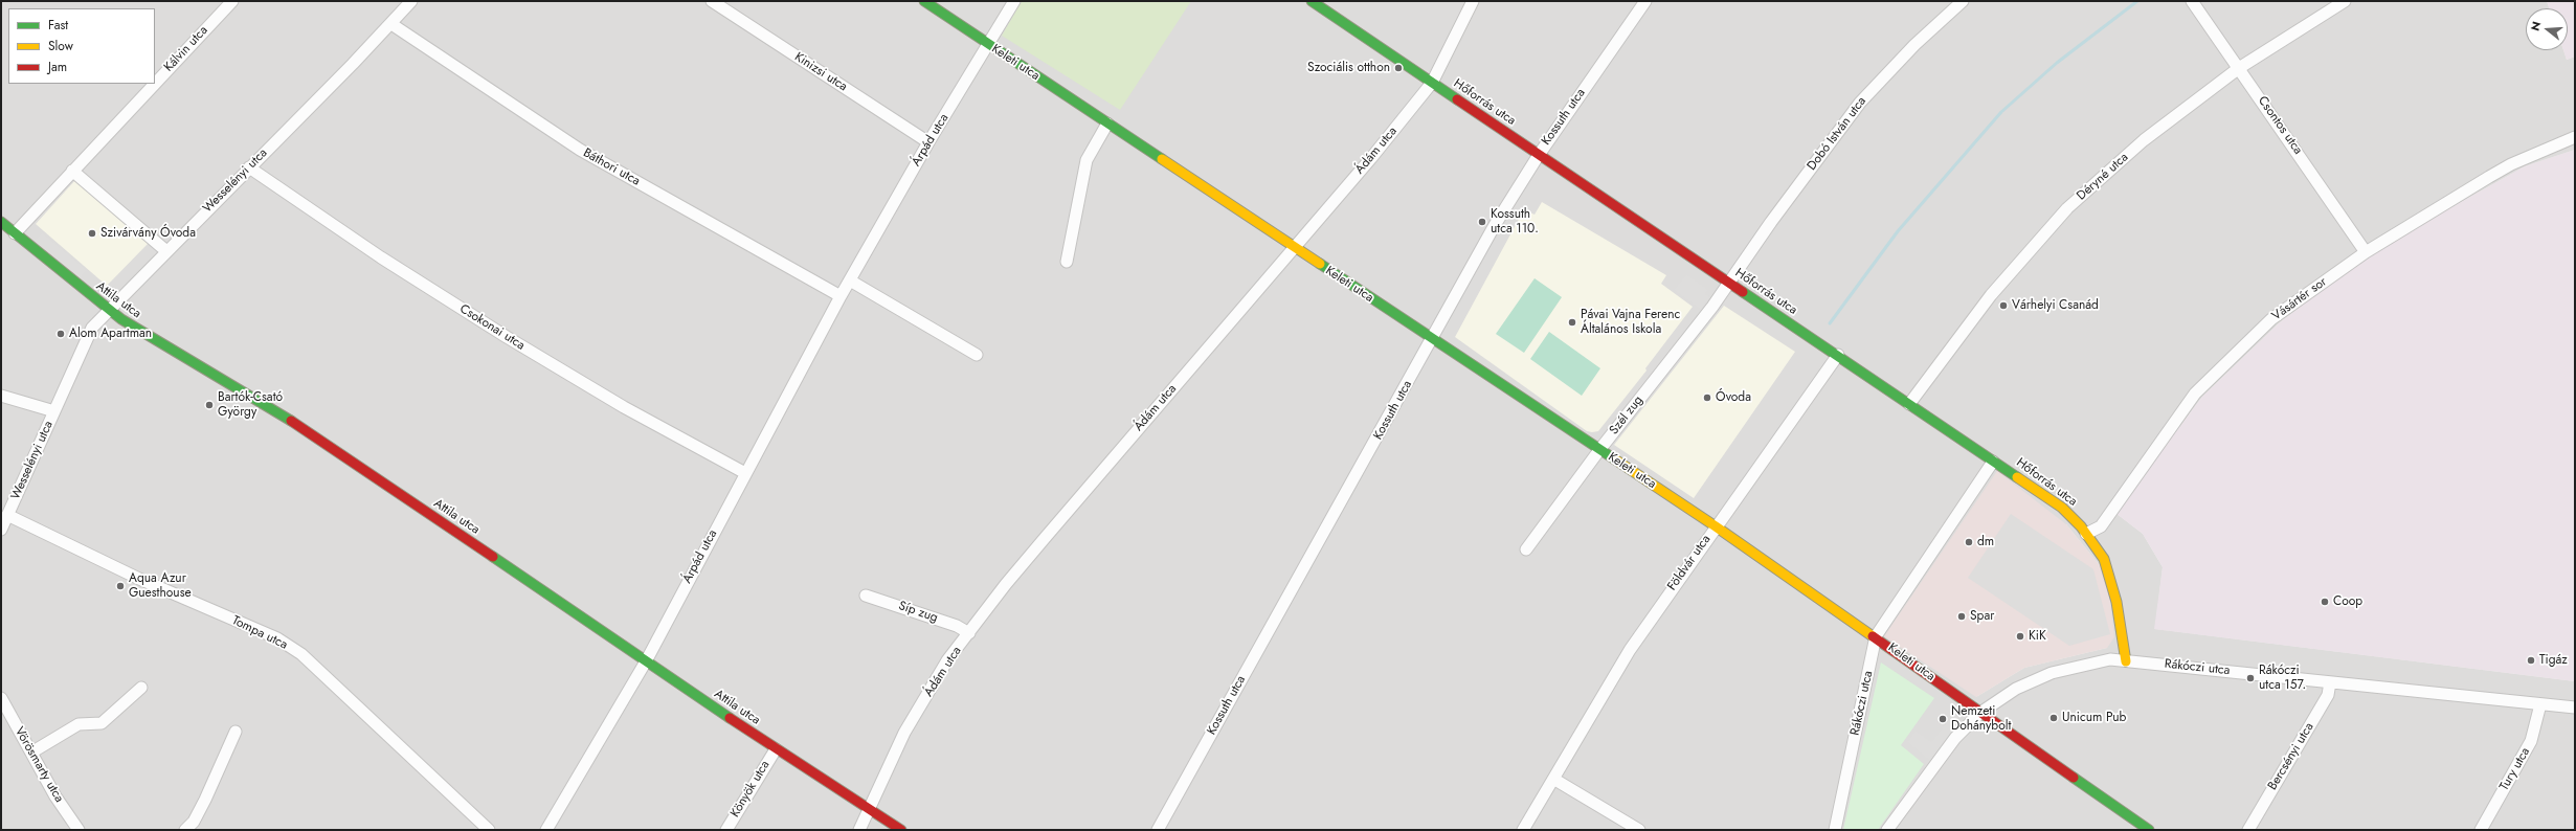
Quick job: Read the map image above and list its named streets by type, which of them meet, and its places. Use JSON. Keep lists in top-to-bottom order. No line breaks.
{"streets":{"street":["Kálvin utca","Keleti utca","Kinizsi utca","Hőforrás utca","Kossuth utca","Csontos utca","Dobó István utca","Árpád utca","Ádám utca","Báthori utca","Déryné utca","Wesselényi utca","Vásártér sor","Attila utca","Csokonai utca","Szél zug","Földvár utca","Síp zug","Tompa utca","Rákóczi utca","Bercsényi utca","Vörösmarty utca","Tury utca","Könyök utca"]},"crossings":[["Kálvin utca","Attila utca"],["Keleti utca","Kossuth utca"],["Keleti utca","Árpád utca"],["Keleti utca","Ádám utca"],["Keleti utca","Szél zug"],["Keleti utca","Földvár utca"],["Keleti utca","Rákóczi utca"],["Kinizsi utca","Árpád utca"],["Hőforrás utca","Kossuth utca"],["Hőforrás utca","Dobó István utca"],["Hőforrás utca","Ádám utca"],["Hőforrás utca","Déryné utca"],["Hőforrás utca","Vásártér sor"],["Hőforrás utca","Szél zug"],["Hőforrás utca","Földvár utca"],["Hőforrás utca","Rákóczi utca"],["Csontos utca","Déryné utca"],["Csontos utca","Vásártér sor"],["Dobó István utca","Szél zug"],["Árpád utca","Báthori utca"],["Árpád utca","Attila utca"],["Árpád utca","Csokonai utca"],["Ádám utca","Attila utca"],["Ádám utca","Síp zug"],["Báthori utca","Wesselényi utca"],["Wesselényi utca","Attila utca"],["Wesselényi utca","Csokonai utca"],["Wesselényi utca","Tompa utca"],["Attila utca","Könyök utca"],["Rákóczi utca","Bercsényi utca"],["Rákóczi utca","Tury utca"]],"places":["Szociális otthon","Kossuth utca 110.","Szivárvány Óvoda","Várhelyi Csanád","Pávai Vajna Ferenc Általános Iskola","Alom Apartman","Óvoda","Bartók-Csató György","dm","Aqua Azur Guesthouse","Coop","Spar","KiK","Tigáz","Rákóczi utca 157.","Unicum Pub","Nemzeti Dohánybolt"],"legend":["Fast","Slow","Jam"],"north":"left"}
